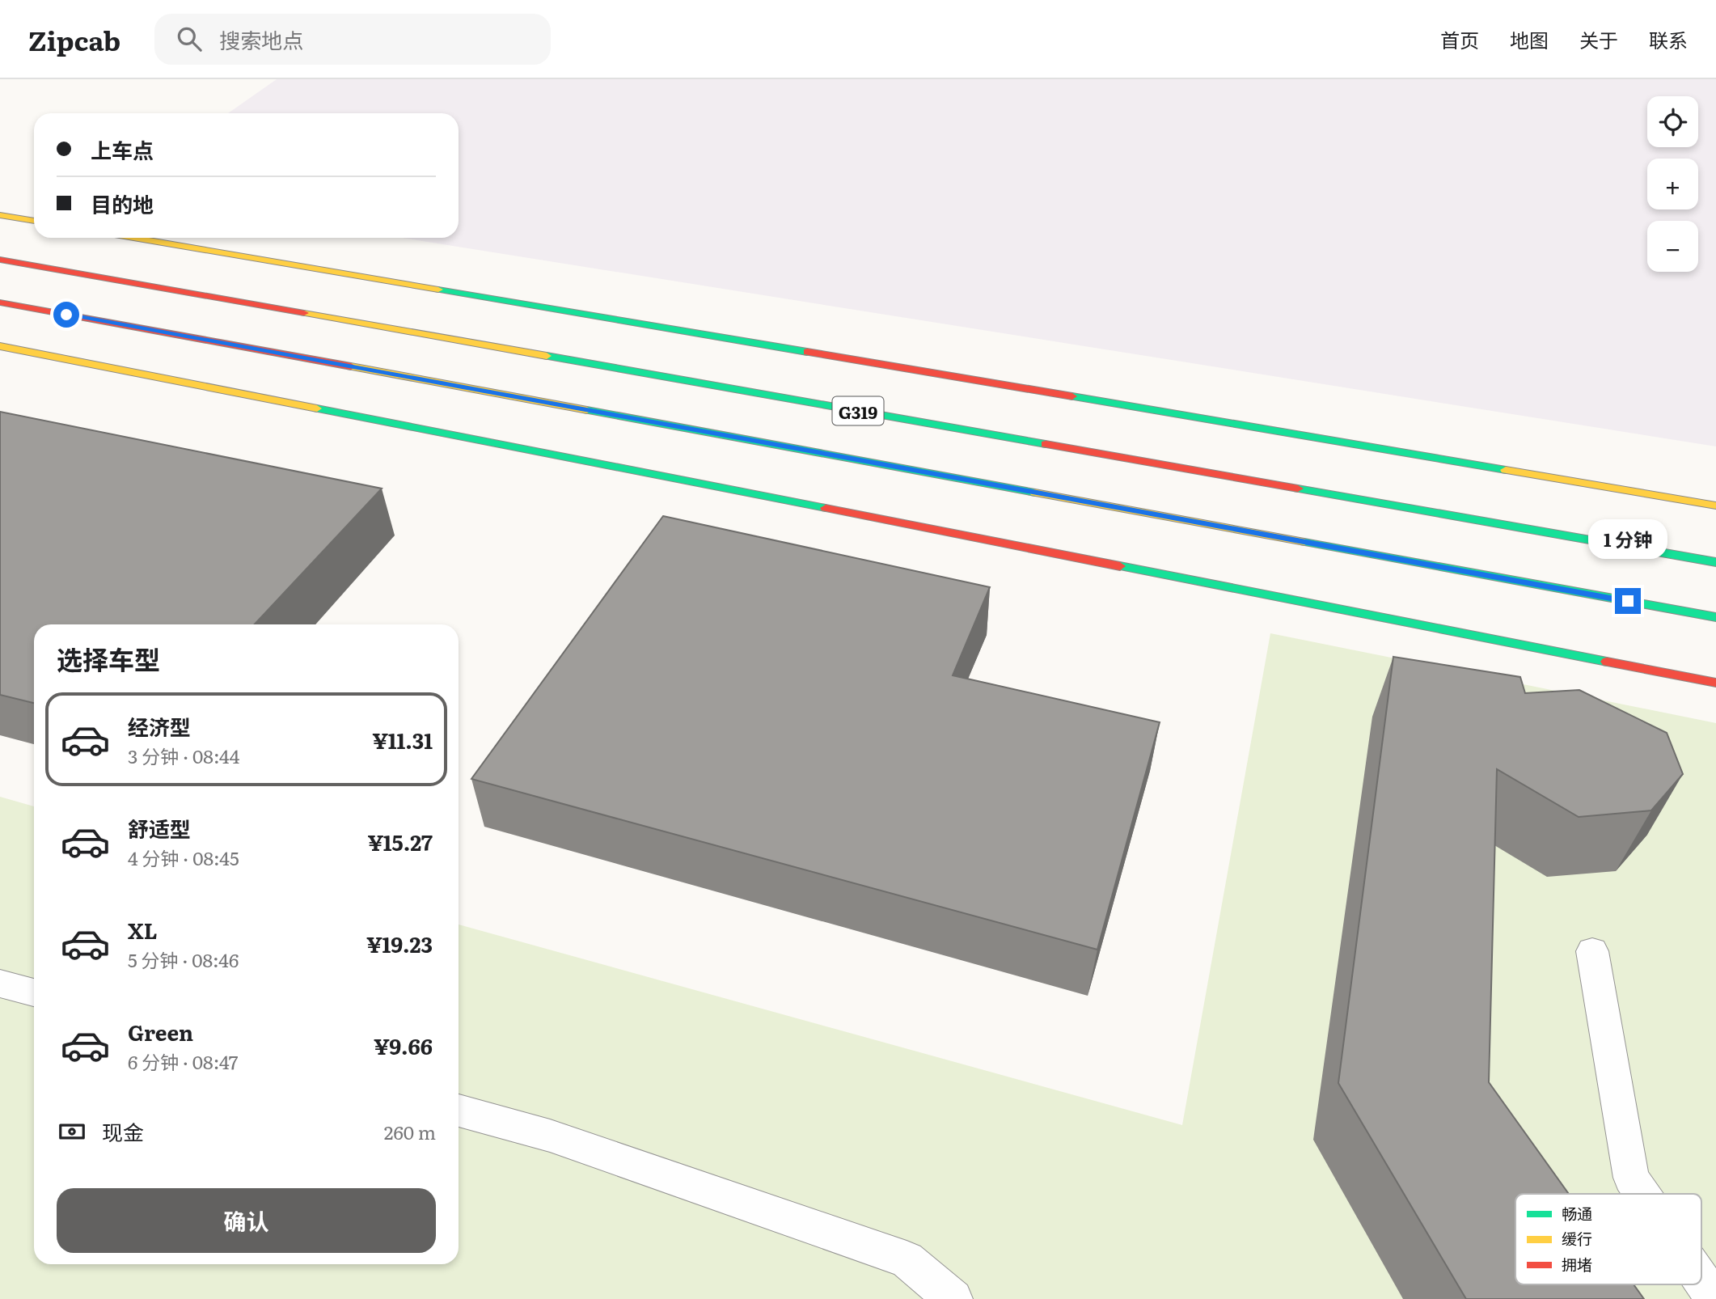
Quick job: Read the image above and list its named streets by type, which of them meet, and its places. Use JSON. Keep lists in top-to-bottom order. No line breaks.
{"streets":{"main road":["G319"]},"legend":["畅通","缓行","拥堵"],"page":{"header":"Zipcab","search":"搜索地点","nav":["首页","地图","关于","联系"],"map_buttons":["+","−"],"banner":["上车点","目的地"],"bubble":"1 分钟","heading":"选择车型","list":[{"name":"经济型","note":"3 分钟 · 08:44","value":"¥11.31"},{"name":"舒适型","note":"4 分钟 · 08:45","value":"¥15.27"},{"name":"XL","note":"5 分钟 · 08:46","value":"¥19.23"},{"name":"Green","note":"6 分钟 · 08:47","value":"¥9.66"}],"pay":["现金","260 m"],"buttons":"确认"}}
